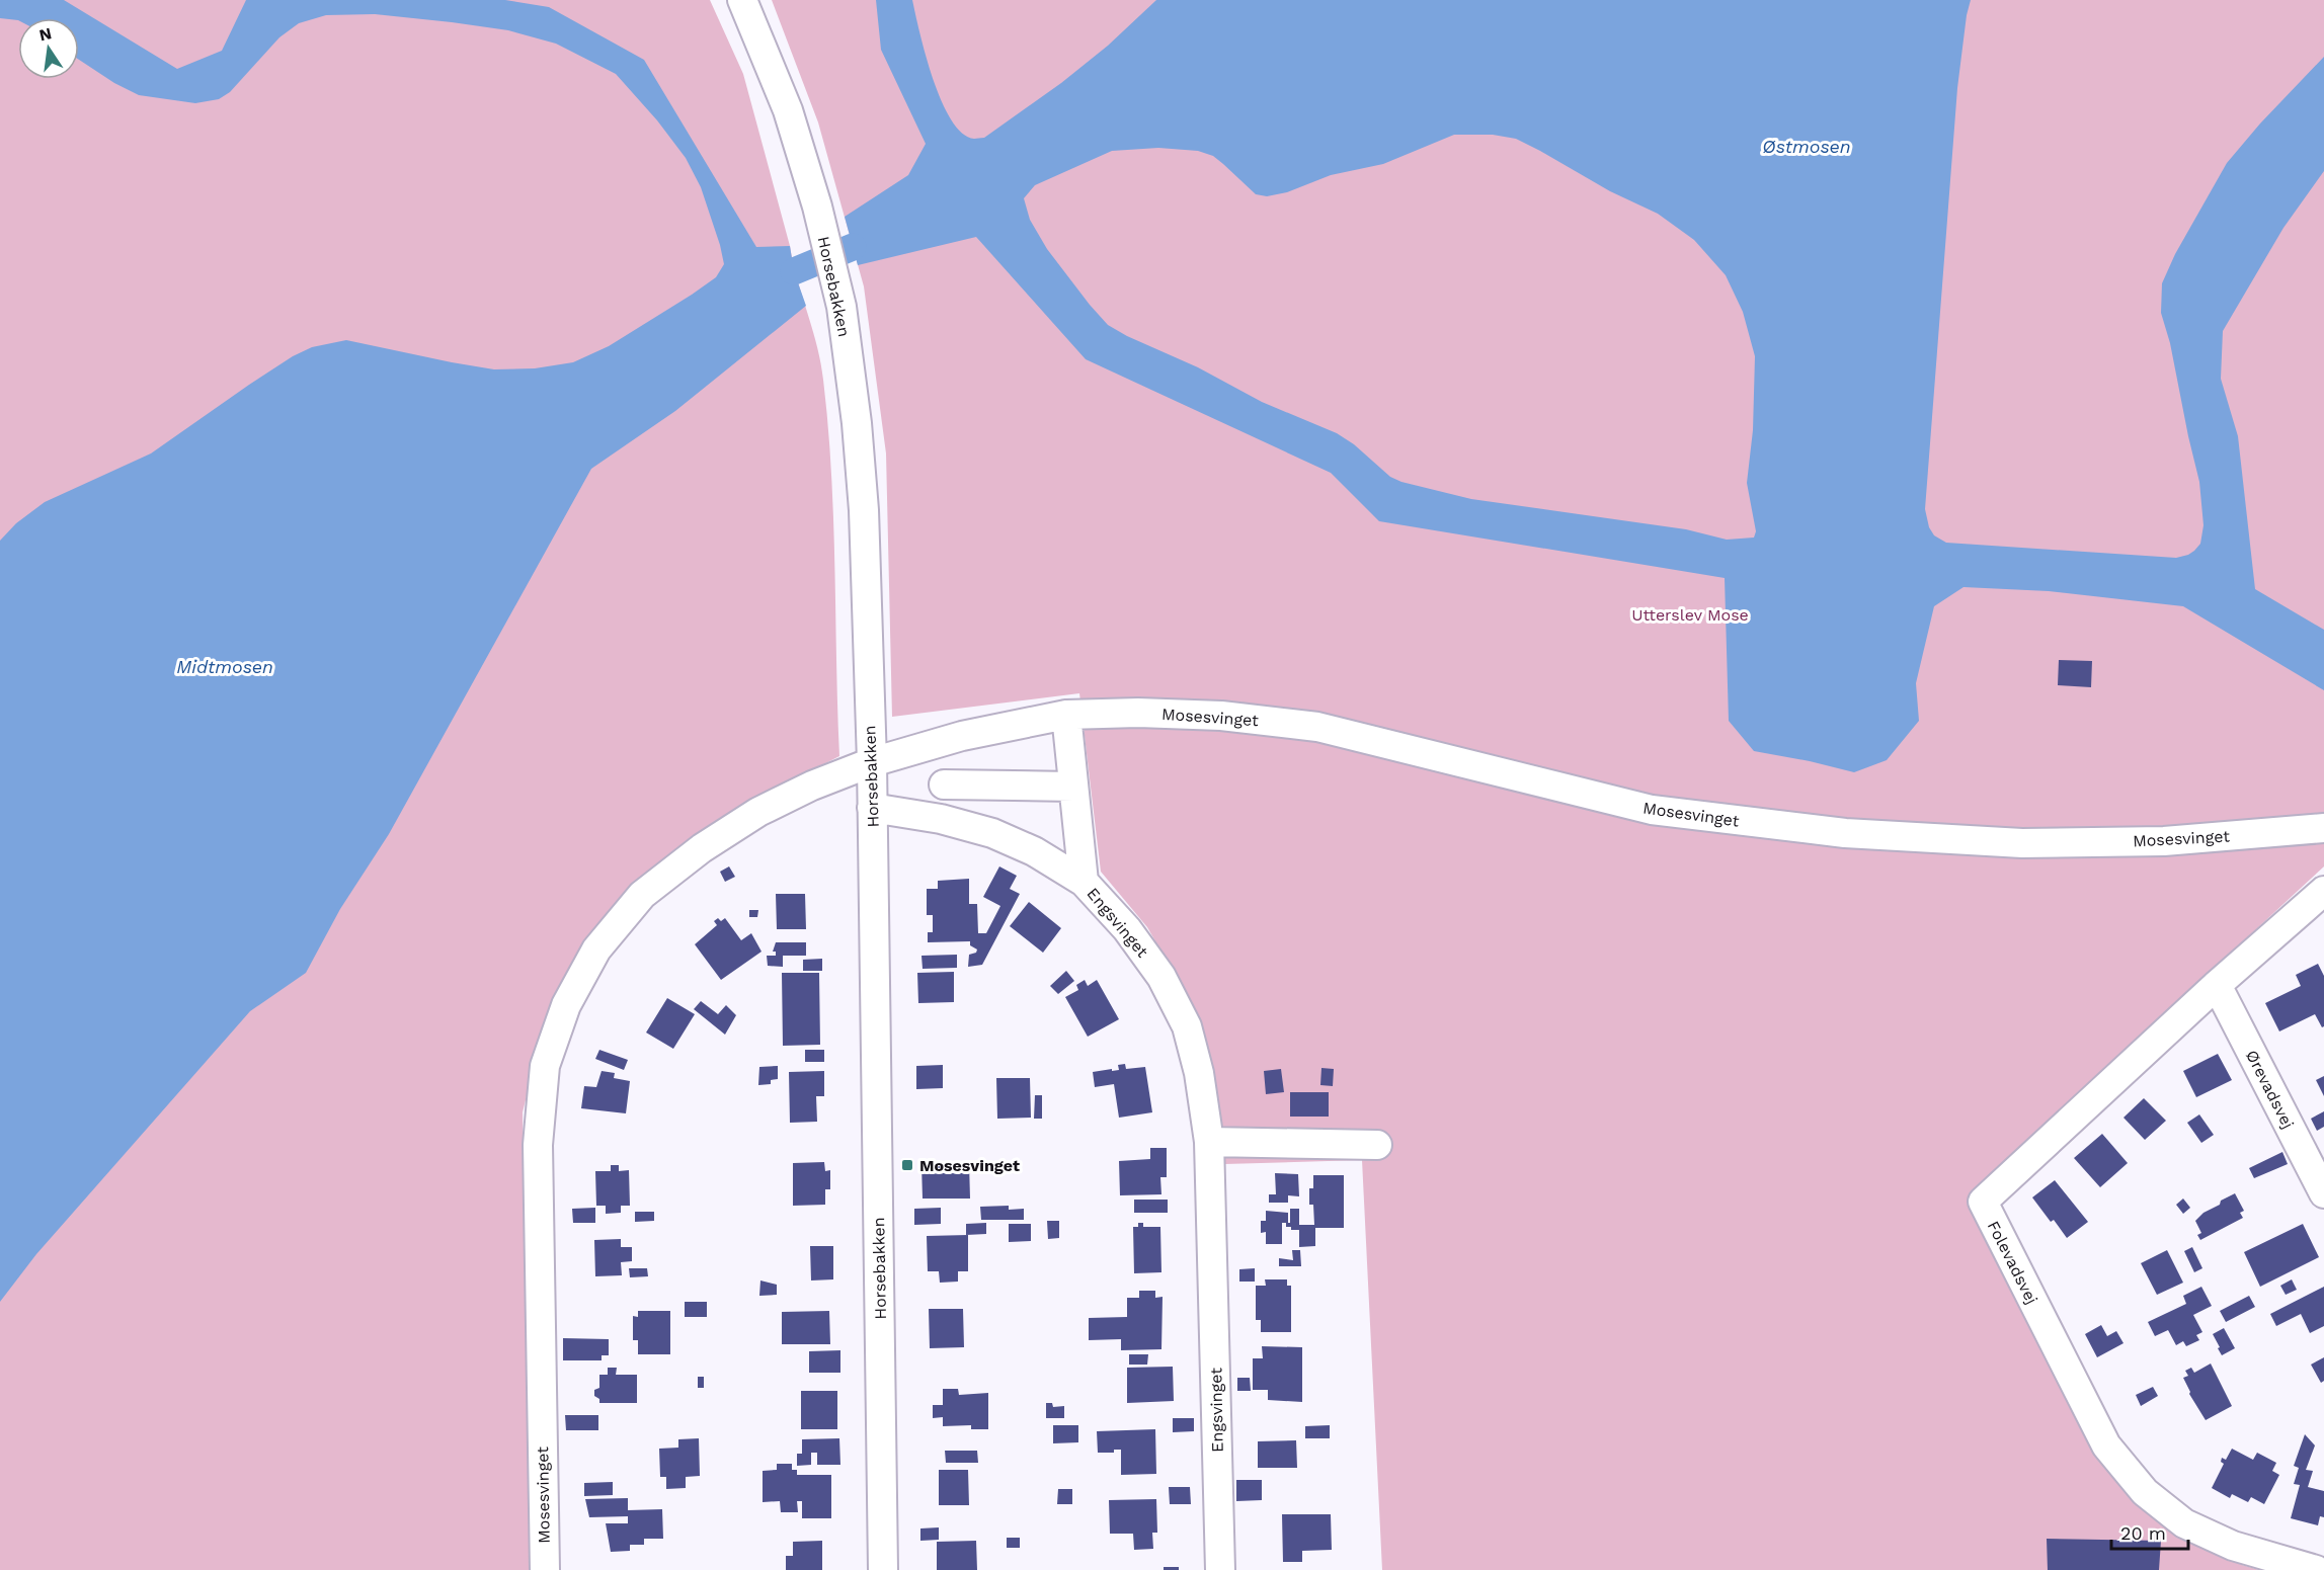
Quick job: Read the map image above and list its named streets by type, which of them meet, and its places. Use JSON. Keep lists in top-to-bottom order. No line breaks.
{"streets":{"street":["Horsebakken","Mosesvinget","Engsvinget","Ørevadsvej","Folevadsvej"]},"crossings":[["Horsebakken","Mosesvinget"],["Horsebakken","Engsvinget"],["Ørevadsvej","Folevadsvej"]],"water":["Østmosen","Midtmosen"],"parks":["Utterslev Mose"],"places":{"transit":["Mosesvinget"]},"scale_bar":"20 m","north":"top"}
